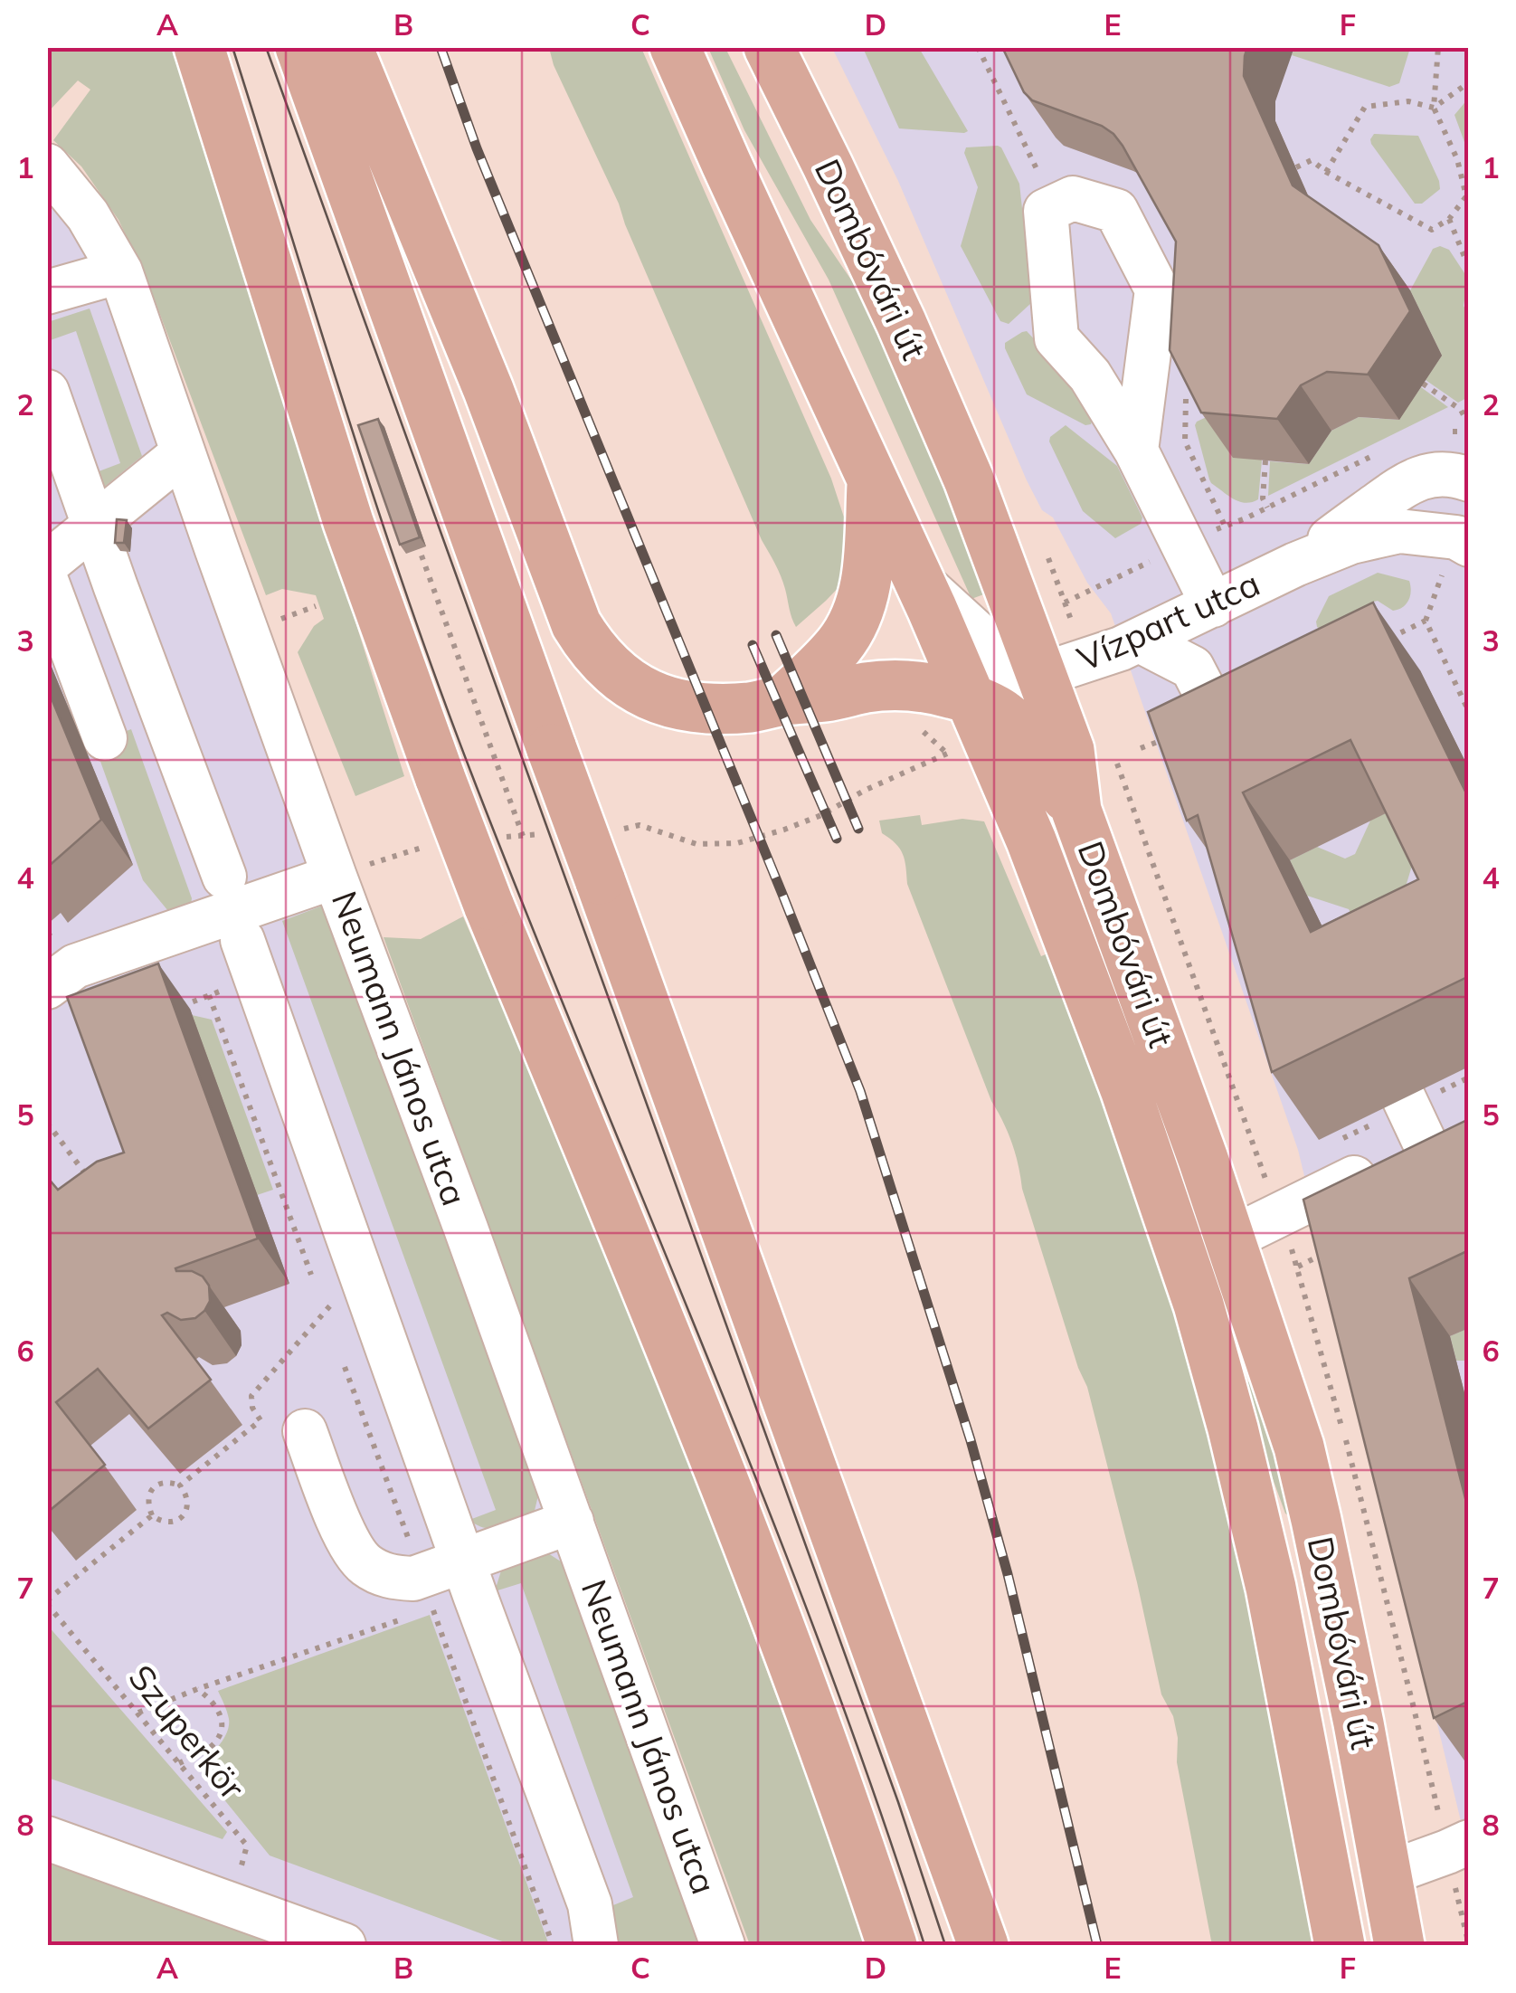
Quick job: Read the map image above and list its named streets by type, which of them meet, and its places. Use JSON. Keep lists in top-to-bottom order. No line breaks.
{"streets":{"main road":["Dombóvári út"],"street":["Vízpart utca","Neumann János utca"],"path":["Szuperkör"]},"crossings":[["Dombóvári út","Vízpart utca"]],"grid":{"columns":["A","B","C","D","E","F"],"rows":["1","2","3","4","5","6","7","8"]}}
